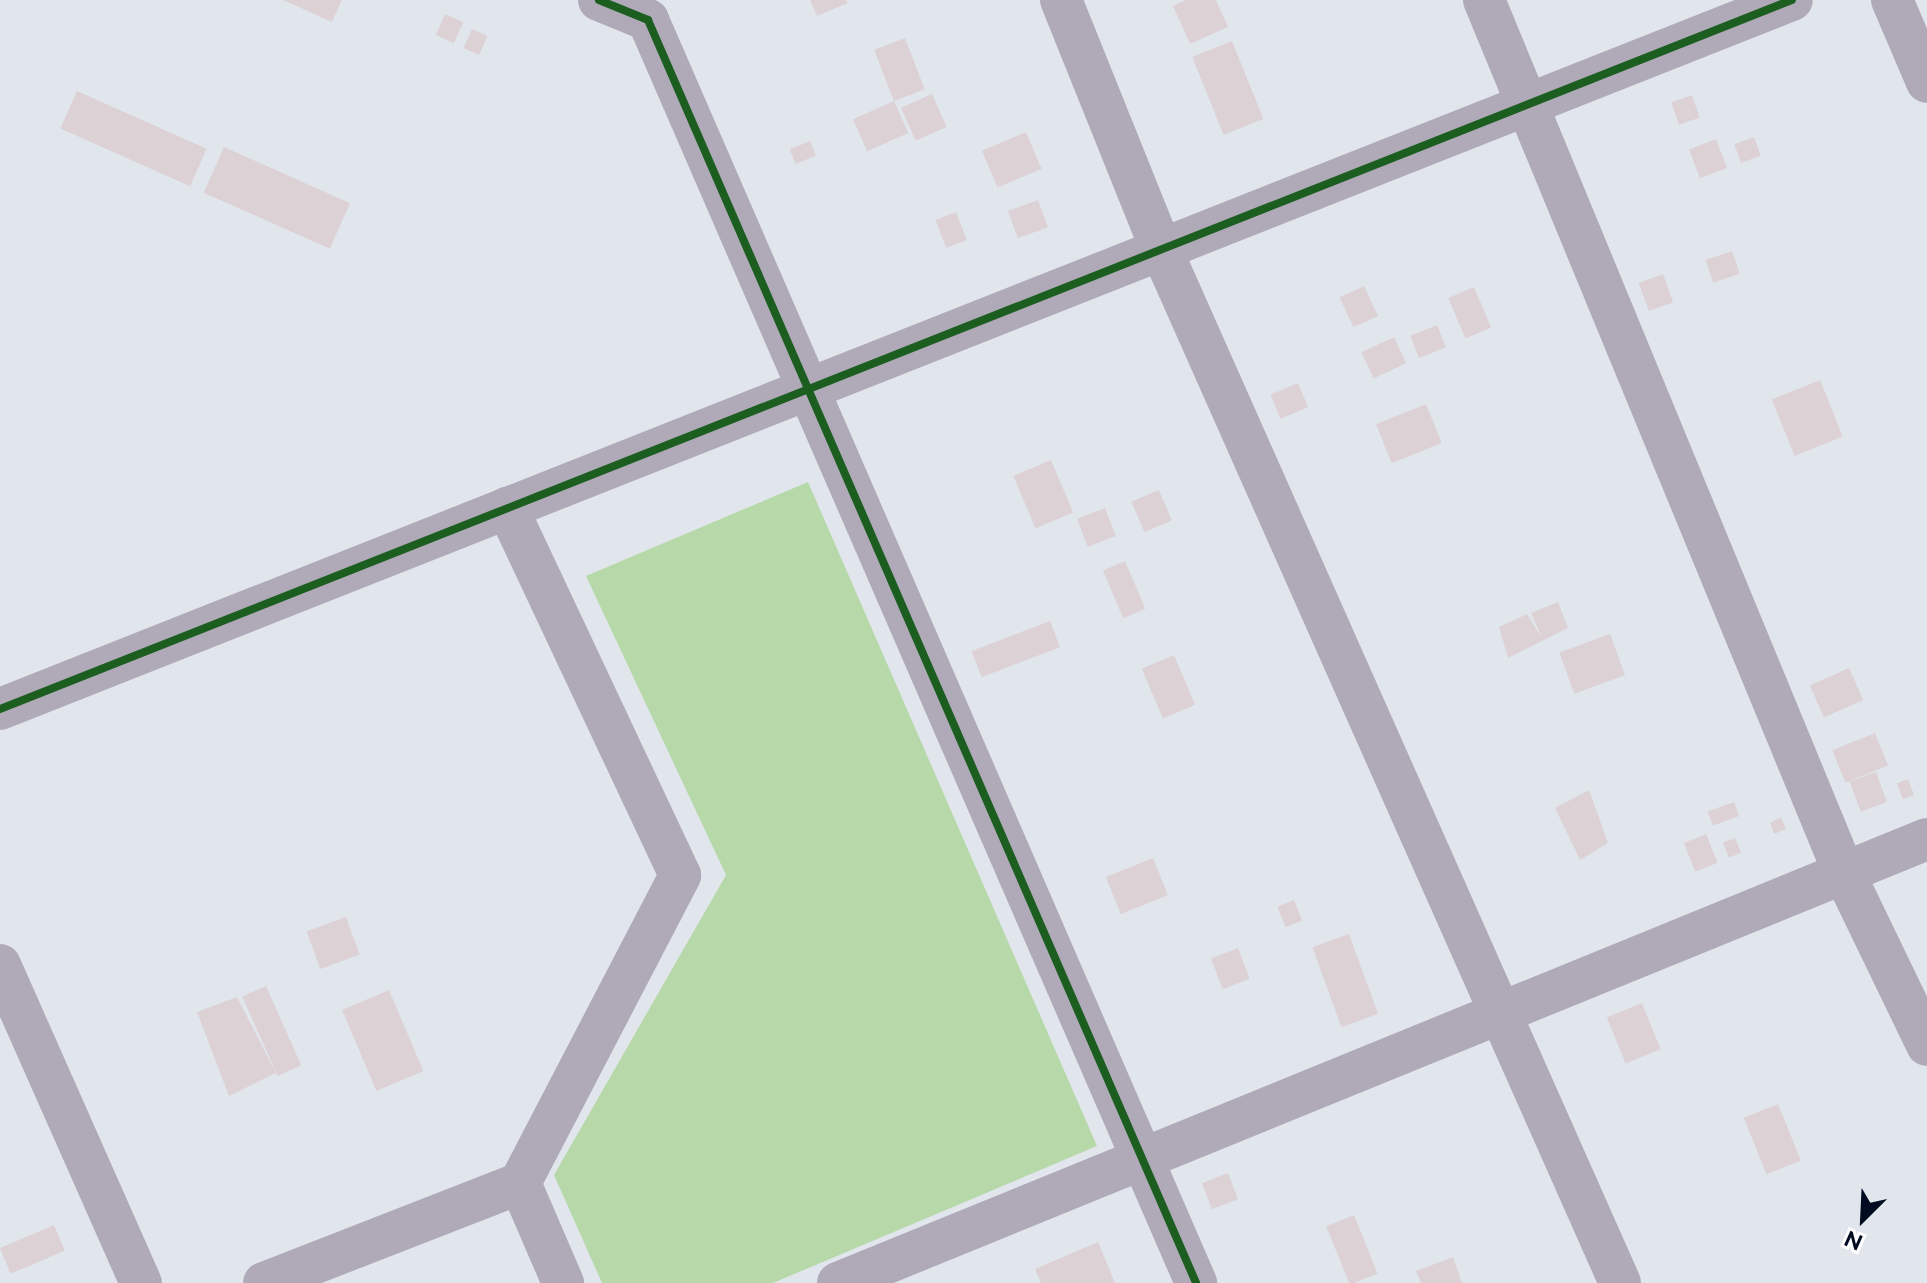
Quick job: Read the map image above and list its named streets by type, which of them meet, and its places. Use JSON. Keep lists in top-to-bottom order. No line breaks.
{"north":"bottom left"}
